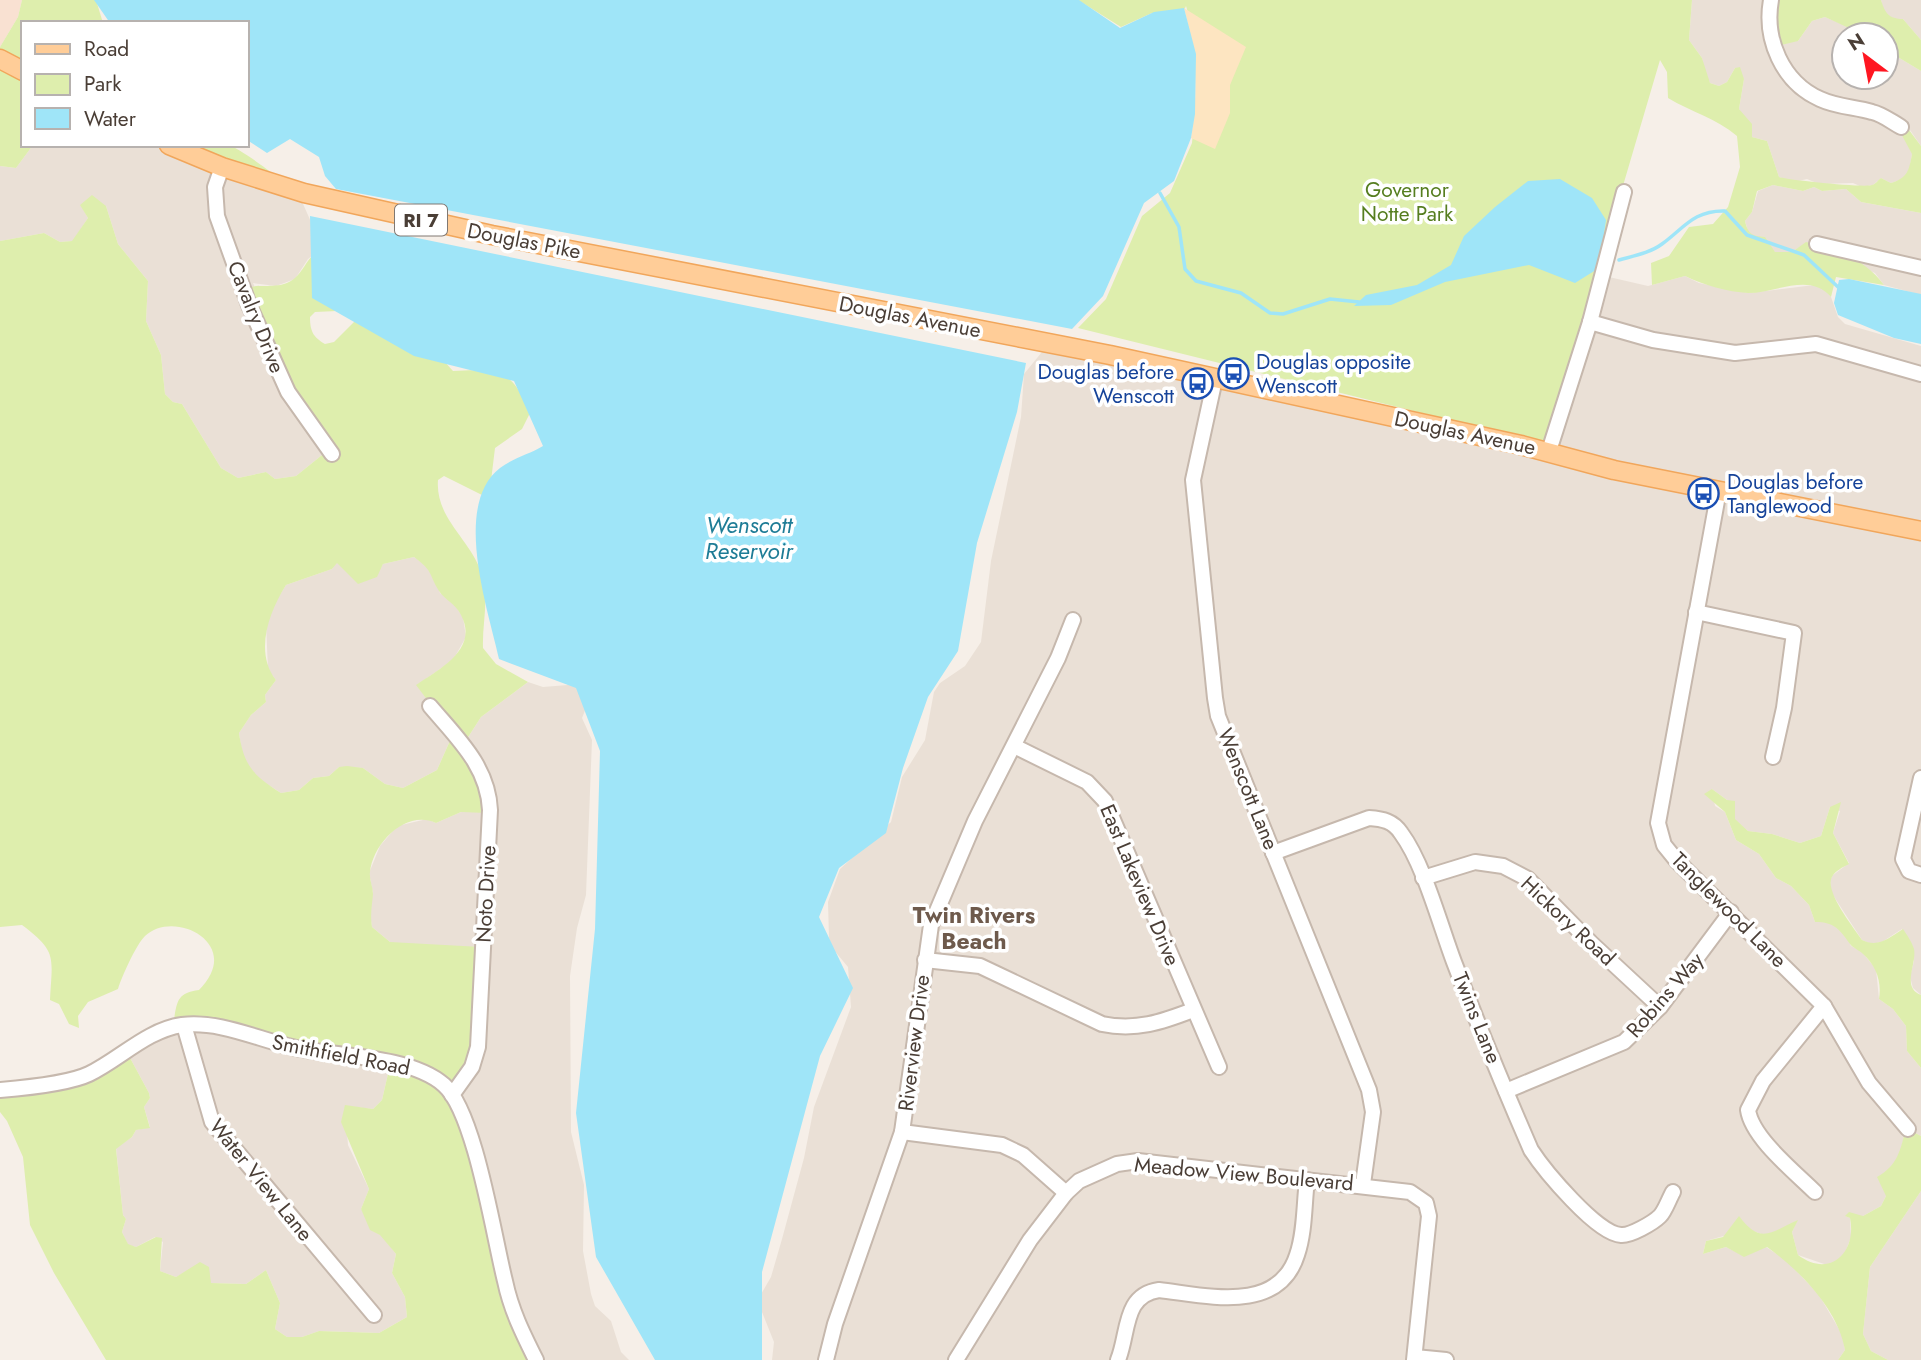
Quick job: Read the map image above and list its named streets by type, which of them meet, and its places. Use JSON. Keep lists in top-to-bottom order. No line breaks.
{"streets":{"main road":["RI 7","Douglas Pike","Douglas Avenue"],"street":["Cavalry Drive","Wenscott Lane","East Lakeview Drive","Noto Drive","Tanglewood Lane","Hickory Road","Robins Way","Twins Lane","Riverview Drive","Smithfield Road","Meadow View Boulevard","Water View Lane"]},"crossings":[["Douglas Pike","Cavalry Drive"],["Douglas Pike","Douglas Avenue"],["Douglas Avenue","Wenscott Lane"],["Douglas Avenue","Tanglewood Lane"],["Wenscott Lane","Twins Lane"],["Wenscott Lane","Meadow View Boulevard"],["East Lakeview Drive","Riverview Drive"],["Noto Drive","Smithfield Road"],["Tanglewood Lane","Robins Way"],["Hickory Road","Robins Way"],["Hickory Road","Twins Lane"],["Robins Way","Twins Lane"],["Smithfield Road","Water View Lane"]],"districts":["Twin Rivers Beach"],"water":["Wenscott Reservoir"],"parks":["Governor Notte Park"],"places":{"bus stop":["Douglas opposite Wenscott","Douglas before Wenscott","Douglas before Tanglewood"]},"legend":["Road","Park","Water"],"north":"top left"}
